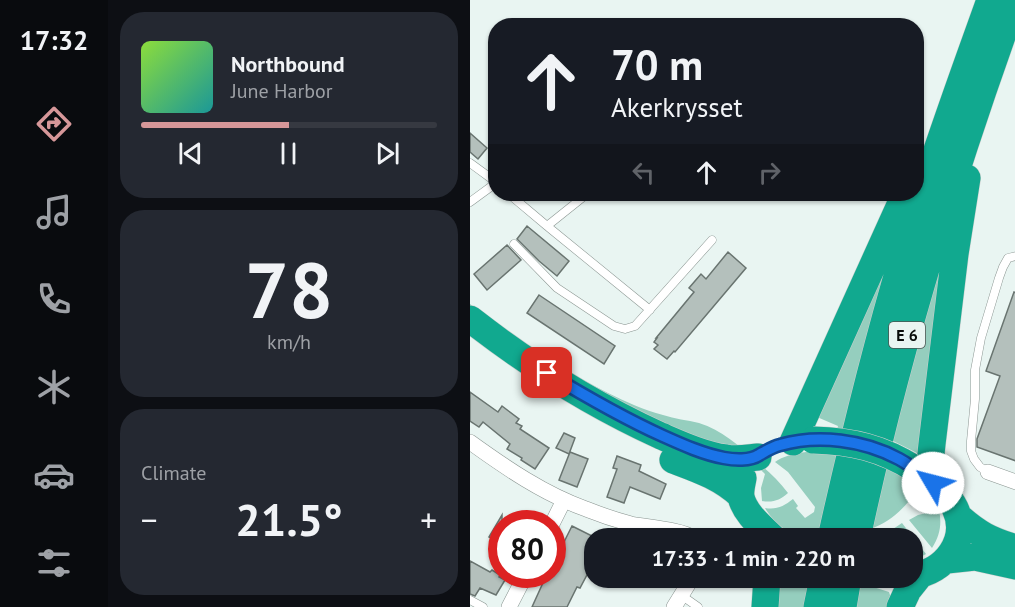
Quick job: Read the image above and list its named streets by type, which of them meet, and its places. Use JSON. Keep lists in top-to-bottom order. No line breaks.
{"streets":{"highway":["E 6"]},"page":{"tabs":"17:32","turn":["70 m","Akerkrysset"],"song":["Northbound","June Harbor"],"tile":[["78","km/h"],"Climate"],"heat":["−","21.5°","+"],"limit":"80","trip":"17:33 · 1 min · 220 m"}}
